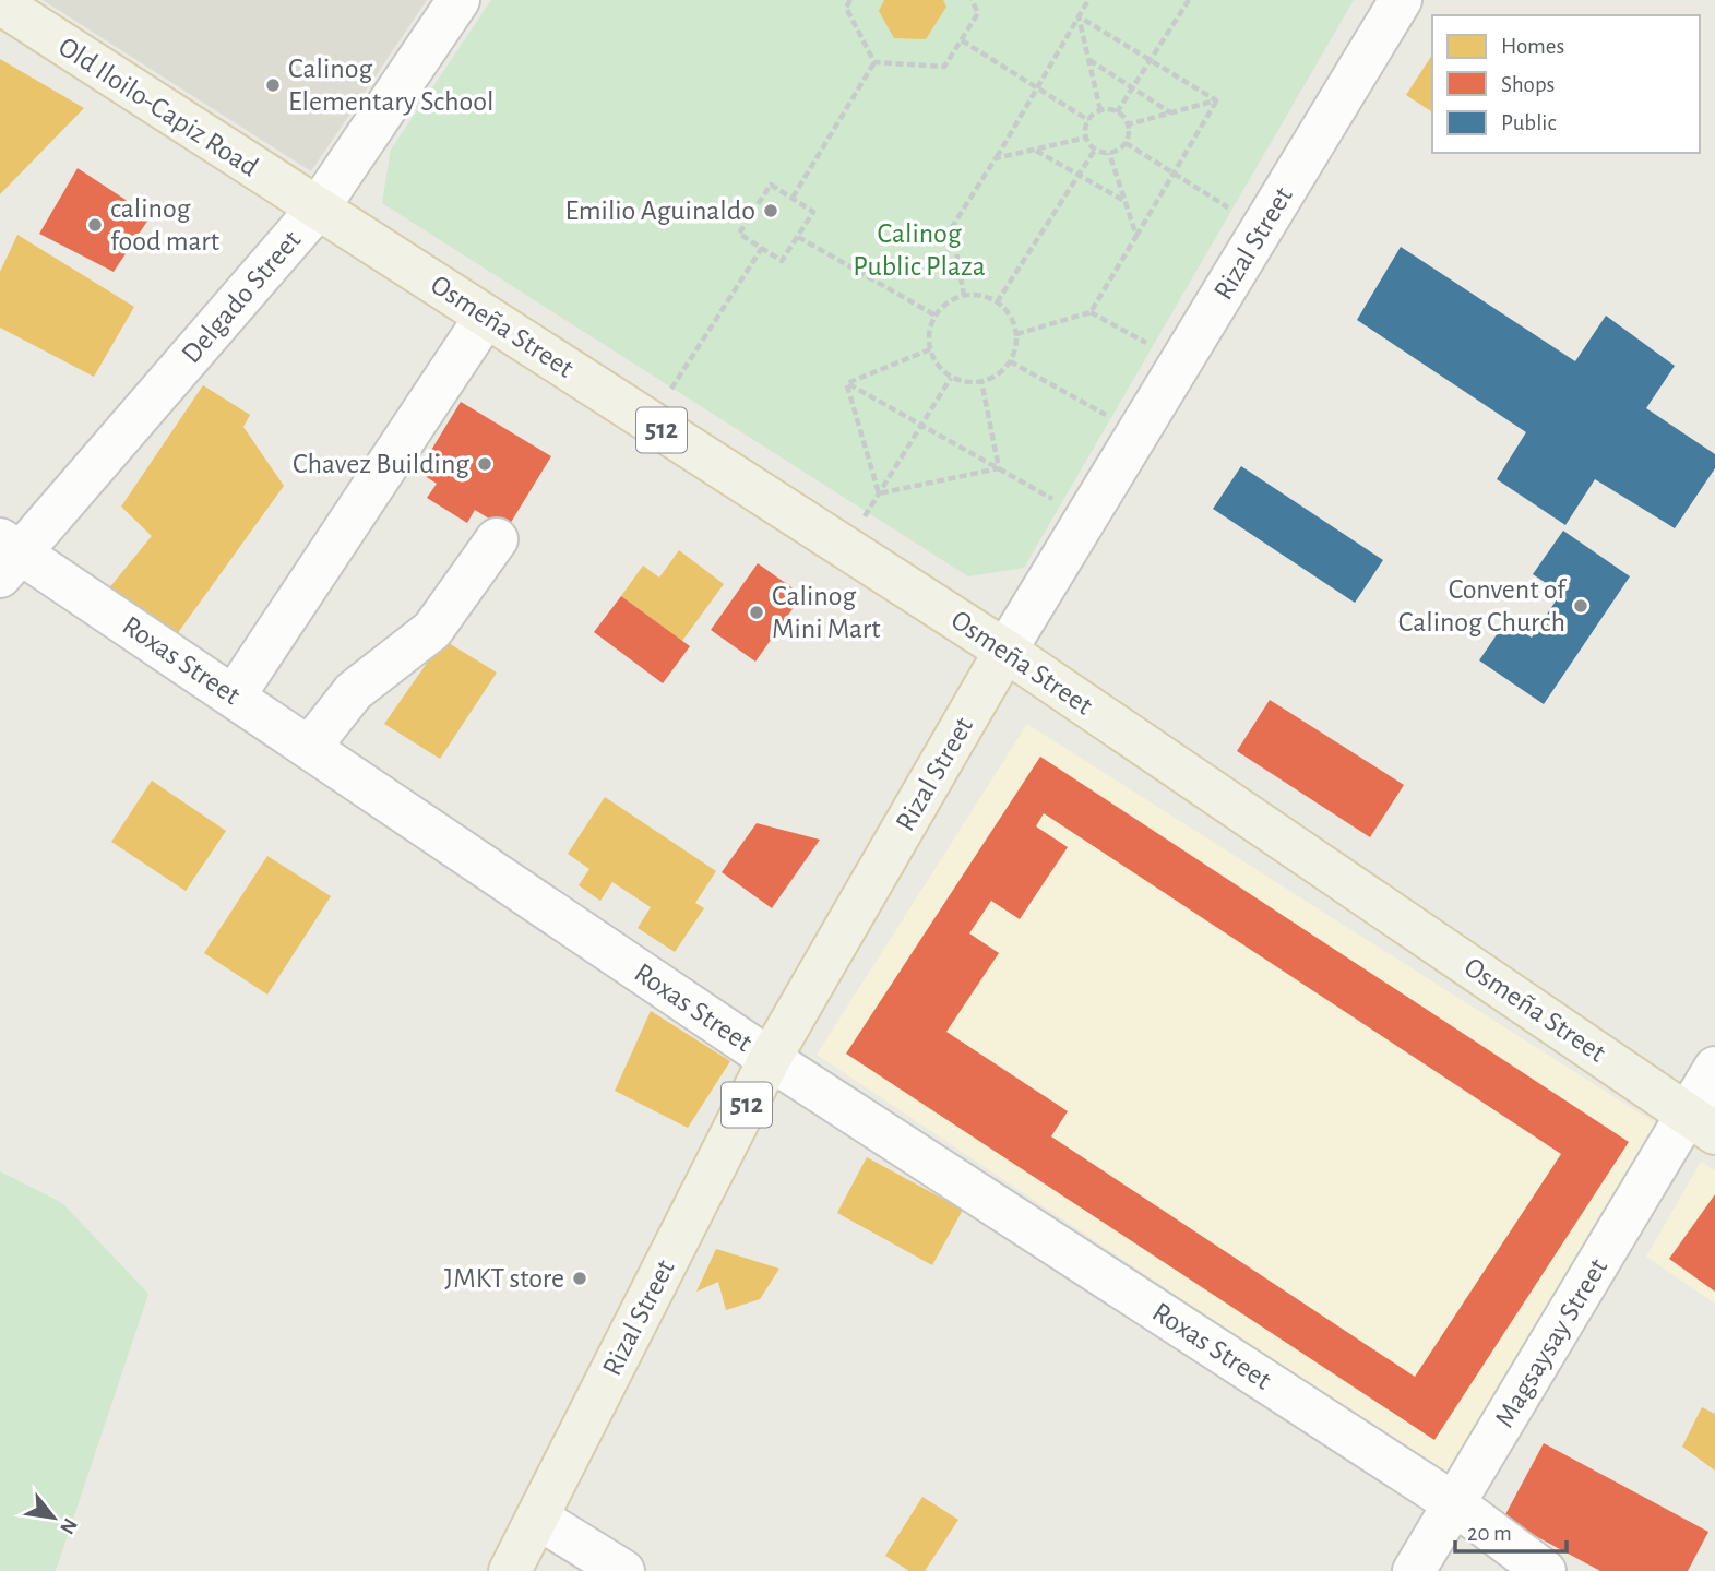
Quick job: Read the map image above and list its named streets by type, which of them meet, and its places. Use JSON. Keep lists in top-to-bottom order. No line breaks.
{"streets":{"main road":["Old Iloilo-Capiz Road","Rizal Street","Osmeña Street","512"],"street":["Delgado Street","Roxas Street","Magsaysay Street"]},"crossings":[["Old Iloilo-Capiz Road","Delgado Street"],["Old Iloilo-Capiz Road","Osmeña Street"],["Rizal Street","Osmeña Street"],["Rizal Street","Roxas Street"],["Delgado Street","Osmeña Street"],["Delgado Street","Roxas Street"],["Osmeña Street","Magsaysay Street"],["Roxas Street","Magsaysay Street"]],"parks":["Calinog Public Plaza"],"places":["Calinog Elementary School","Emilio Aguinaldo","calinog food mart","Chavez Building","Convent of Calinog Church","Calinog Mini Mart","JMKT store"],"legend":["Homes","Shops","Public"],"scale_bar":"20 m","north":"bottom right"}
